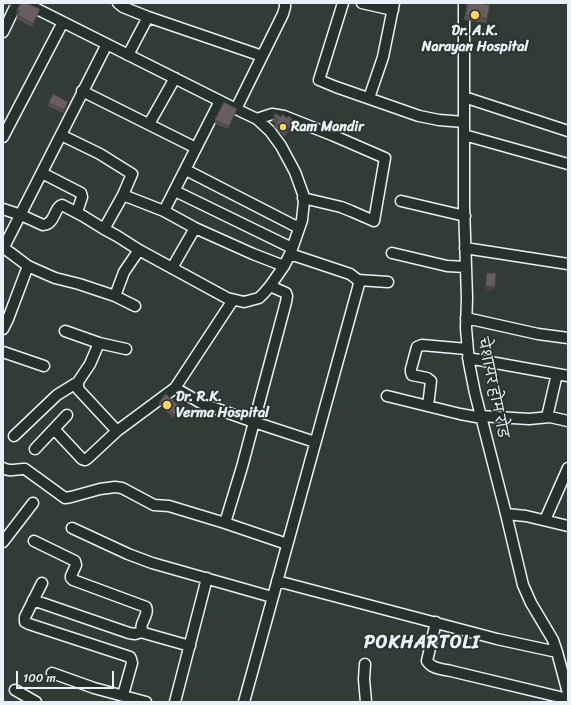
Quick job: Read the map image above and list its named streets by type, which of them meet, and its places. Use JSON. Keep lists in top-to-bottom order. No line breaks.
{"streets":{"street":["चेशायर होम रोड"]},"districts":["POKHARTOLI"],"places":["Dr. A.K. Narayan Hospital","Ram Mandir","Dr. R.K. Verma Hospital"],"scale_bar":"100 m"}
